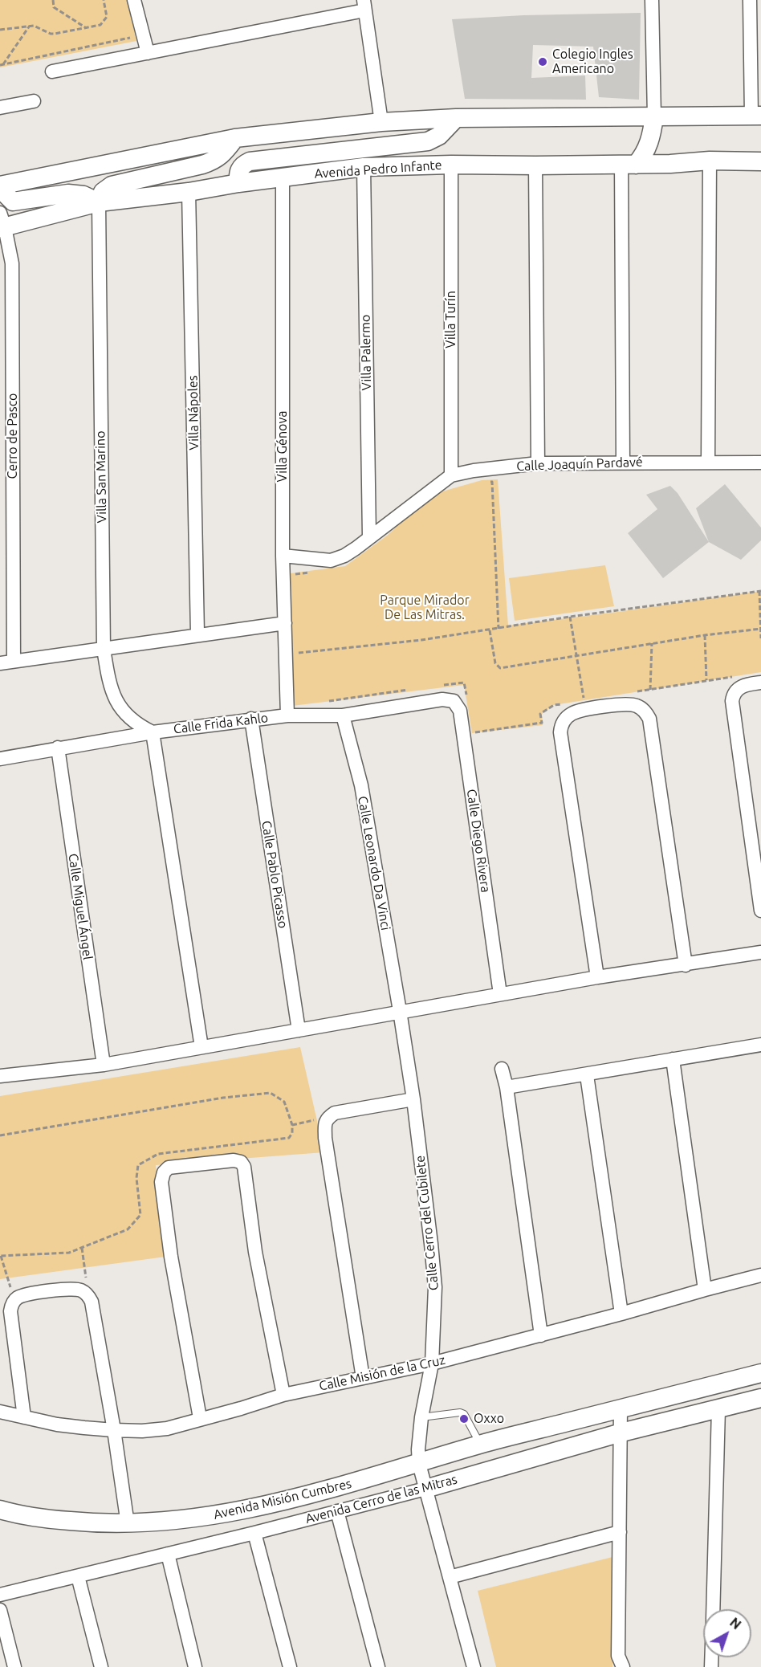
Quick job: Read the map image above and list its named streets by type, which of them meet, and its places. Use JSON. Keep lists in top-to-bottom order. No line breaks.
{"streets":{"main road":["Avenida Pedro Infante","Avenida Misión Cumbres","Avenida Cerro de las Mitras"],"street":["Villa Turín","Villa Palermo","Villa Nápoles","Cerro de Pasco","Villa Génova","Calle Joaquín Pardavé","Villa San Marino","Calle Frida Kahlo","Calle Diego Rivera","Calle Leonardo Da Vinci","Calle Pablo Picasso","Calle Miguel Ángel","Calle Cerro del Cubilete","Calle Misión de la Cruz"]},"crossings":[["Avenida Pedro Infante","Villa Turín"],["Avenida Pedro Infante","Villa Palermo"],["Avenida Pedro Infante","Villa Nápoles"],["Avenida Pedro Infante","Cerro de Pasco"],["Avenida Pedro Infante","Villa Génova"],["Avenida Pedro Infante","Villa San Marino"],["Villa Turín","Calle Joaquín Pardavé"],["Villa Palermo","Calle Joaquín Pardavé"],["Villa Génova","Calle Joaquín Pardavé"],["Villa Génova","Calle Frida Kahlo"],["Villa San Marino","Calle Frida Kahlo"],["Calle Frida Kahlo","Calle Diego Rivera"],["Calle Frida Kahlo","Calle Leonardo Da Vinci"],["Calle Frida Kahlo","Calle Pablo Picasso"],["Calle Frida Kahlo","Calle Miguel Ángel"],["Calle Leonardo Da Vinci","Calle Cerro del Cubilete"],["Calle Cerro del Cubilete","Calle Misión de la Cruz"],["Calle Cerro del Cubilete","Avenida Misión Cumbres"],["Calle Cerro del Cubilete","Avenida Cerro de las Mitras"],["Avenida Misión Cumbres","Avenida Cerro de las Mitras"]],"parks":["Parque Mirador De Las Mitras."],"places":["Colegio Ingles Americano","Oxxo"],"north":"top right"}
